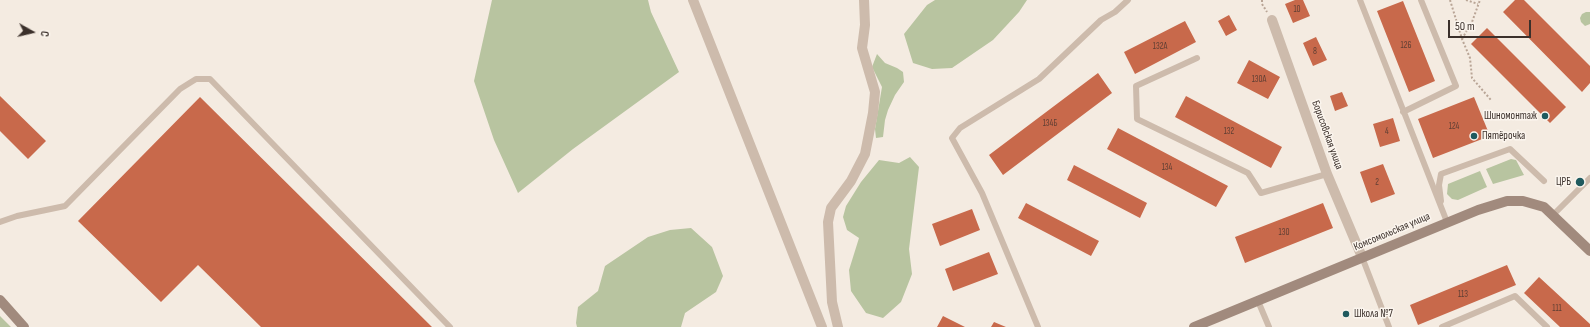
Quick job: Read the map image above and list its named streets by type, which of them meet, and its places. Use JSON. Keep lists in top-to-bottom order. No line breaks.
{"streets":{"main road":["Комсомольская улица"],"street":["Борисовская улица"]},"crossings":[["Борисовская улица","Комсомольская улица"]],"places":["Шиномонтаж","Пятёрочка","ЦРБ","Школа №7"],"house_numbers":["10","126","132А","8","130А","134Б","124","132","4","134","2","130","113","111"],"scale_bar":"50 m","north":"right"}
